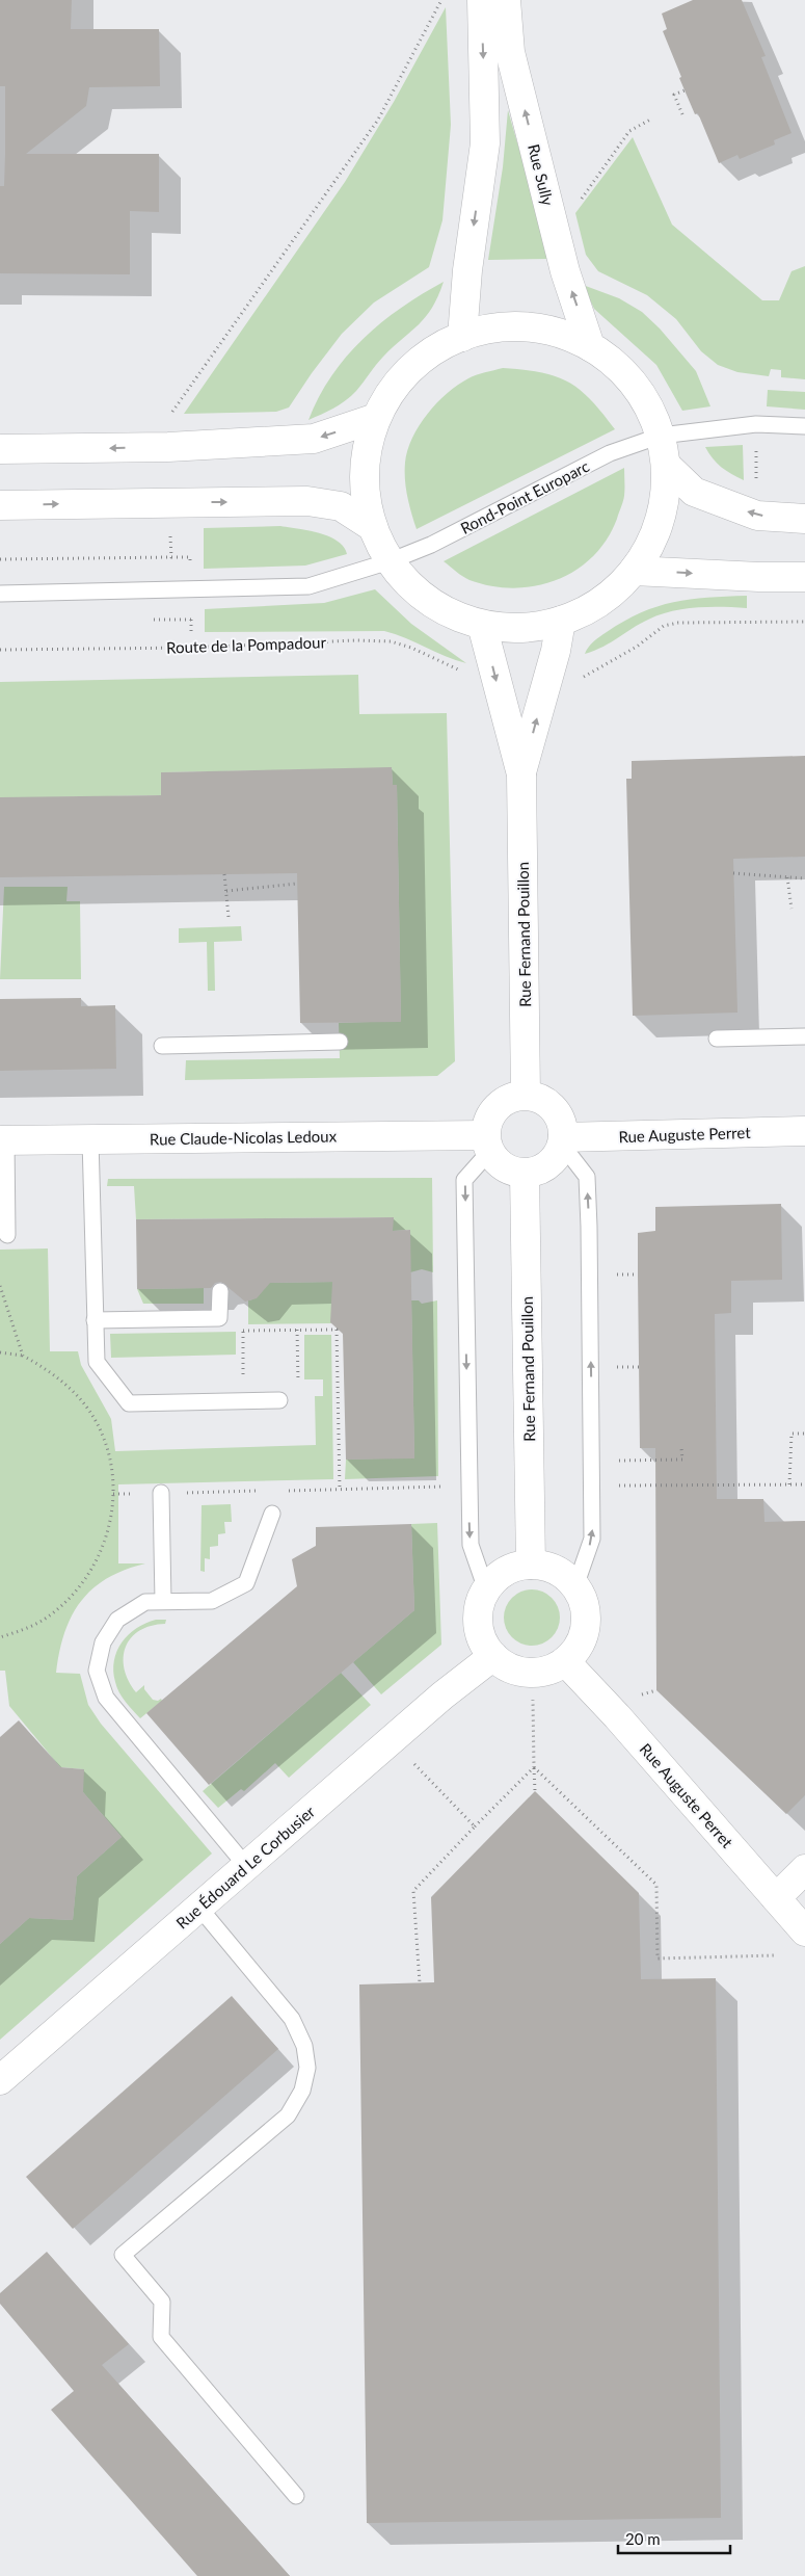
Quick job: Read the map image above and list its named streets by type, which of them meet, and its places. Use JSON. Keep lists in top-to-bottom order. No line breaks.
{"streets":{"street":["Rue Sully","Rue Fernand Pouillon","Rue Auguste Perret","Rue Claude-Nicolas Ledoux","Rue Édouard Le Corbusier"],"lane":["Rond-Point Europarc"],"path":["Route de la Pompadour"]},"crossings":[["Rue Fernand Pouillon","Rue Auguste Perret"],["Rue Fernand Pouillon","Rue Claude-Nicolas Ledoux"],["Rue Fernand Pouillon","Rue Édouard Le Corbusier"],["Rue Auguste Perret","Rue Claude-Nicolas Ledoux"],["Rue Auguste Perret","Rue Édouard Le Corbusier"]],"scale_bar":"20 m"}
